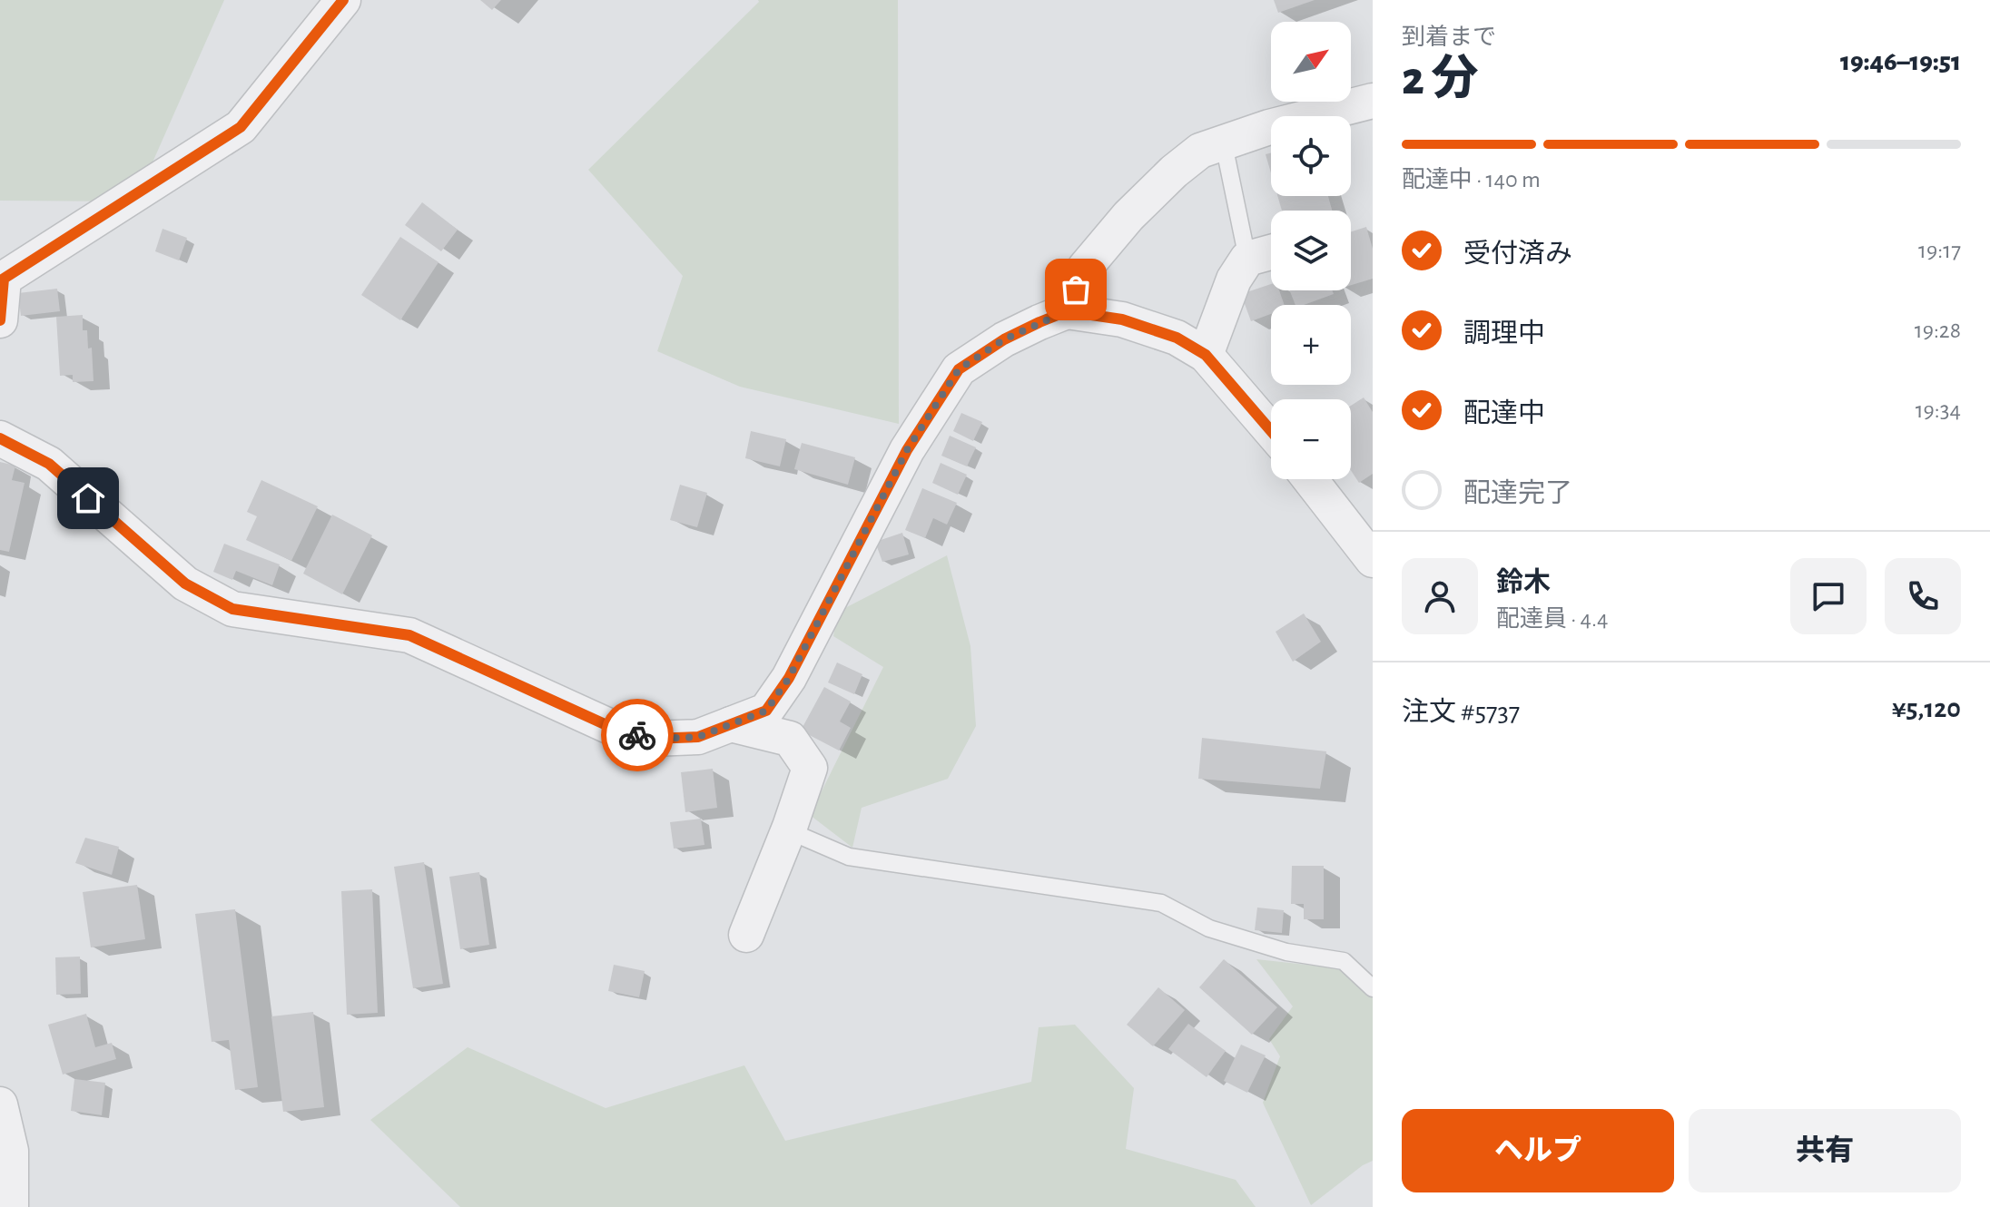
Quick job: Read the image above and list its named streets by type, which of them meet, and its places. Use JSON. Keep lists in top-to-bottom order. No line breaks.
{"north":"top right","page":{"heading":["2 分","到着まで","19:46–19:51"],"panel":["鈴木","配達員 · 4.4","注文 #5737","¥5,120"],"map_buttons":["+","−"],"bar":"配達中 · 140 m","list":[["受付済み","19:17"],["調理中","19:28"],["配達中","19:34"],"配達完了"],"buttons":["ヘルプ","共有"]}}
